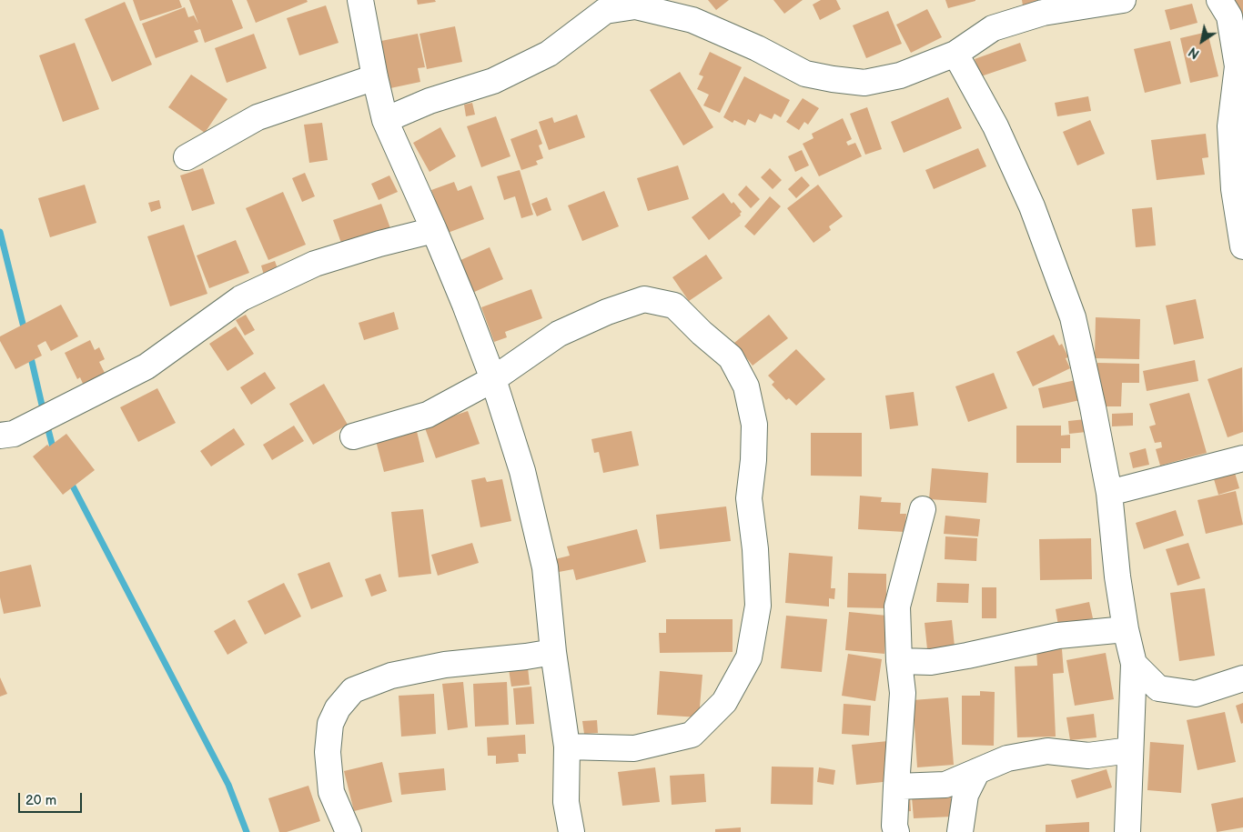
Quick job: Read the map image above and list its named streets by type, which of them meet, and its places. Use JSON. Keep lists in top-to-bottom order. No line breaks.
{"scale_bar":"20 m","north":"bottom left"}
